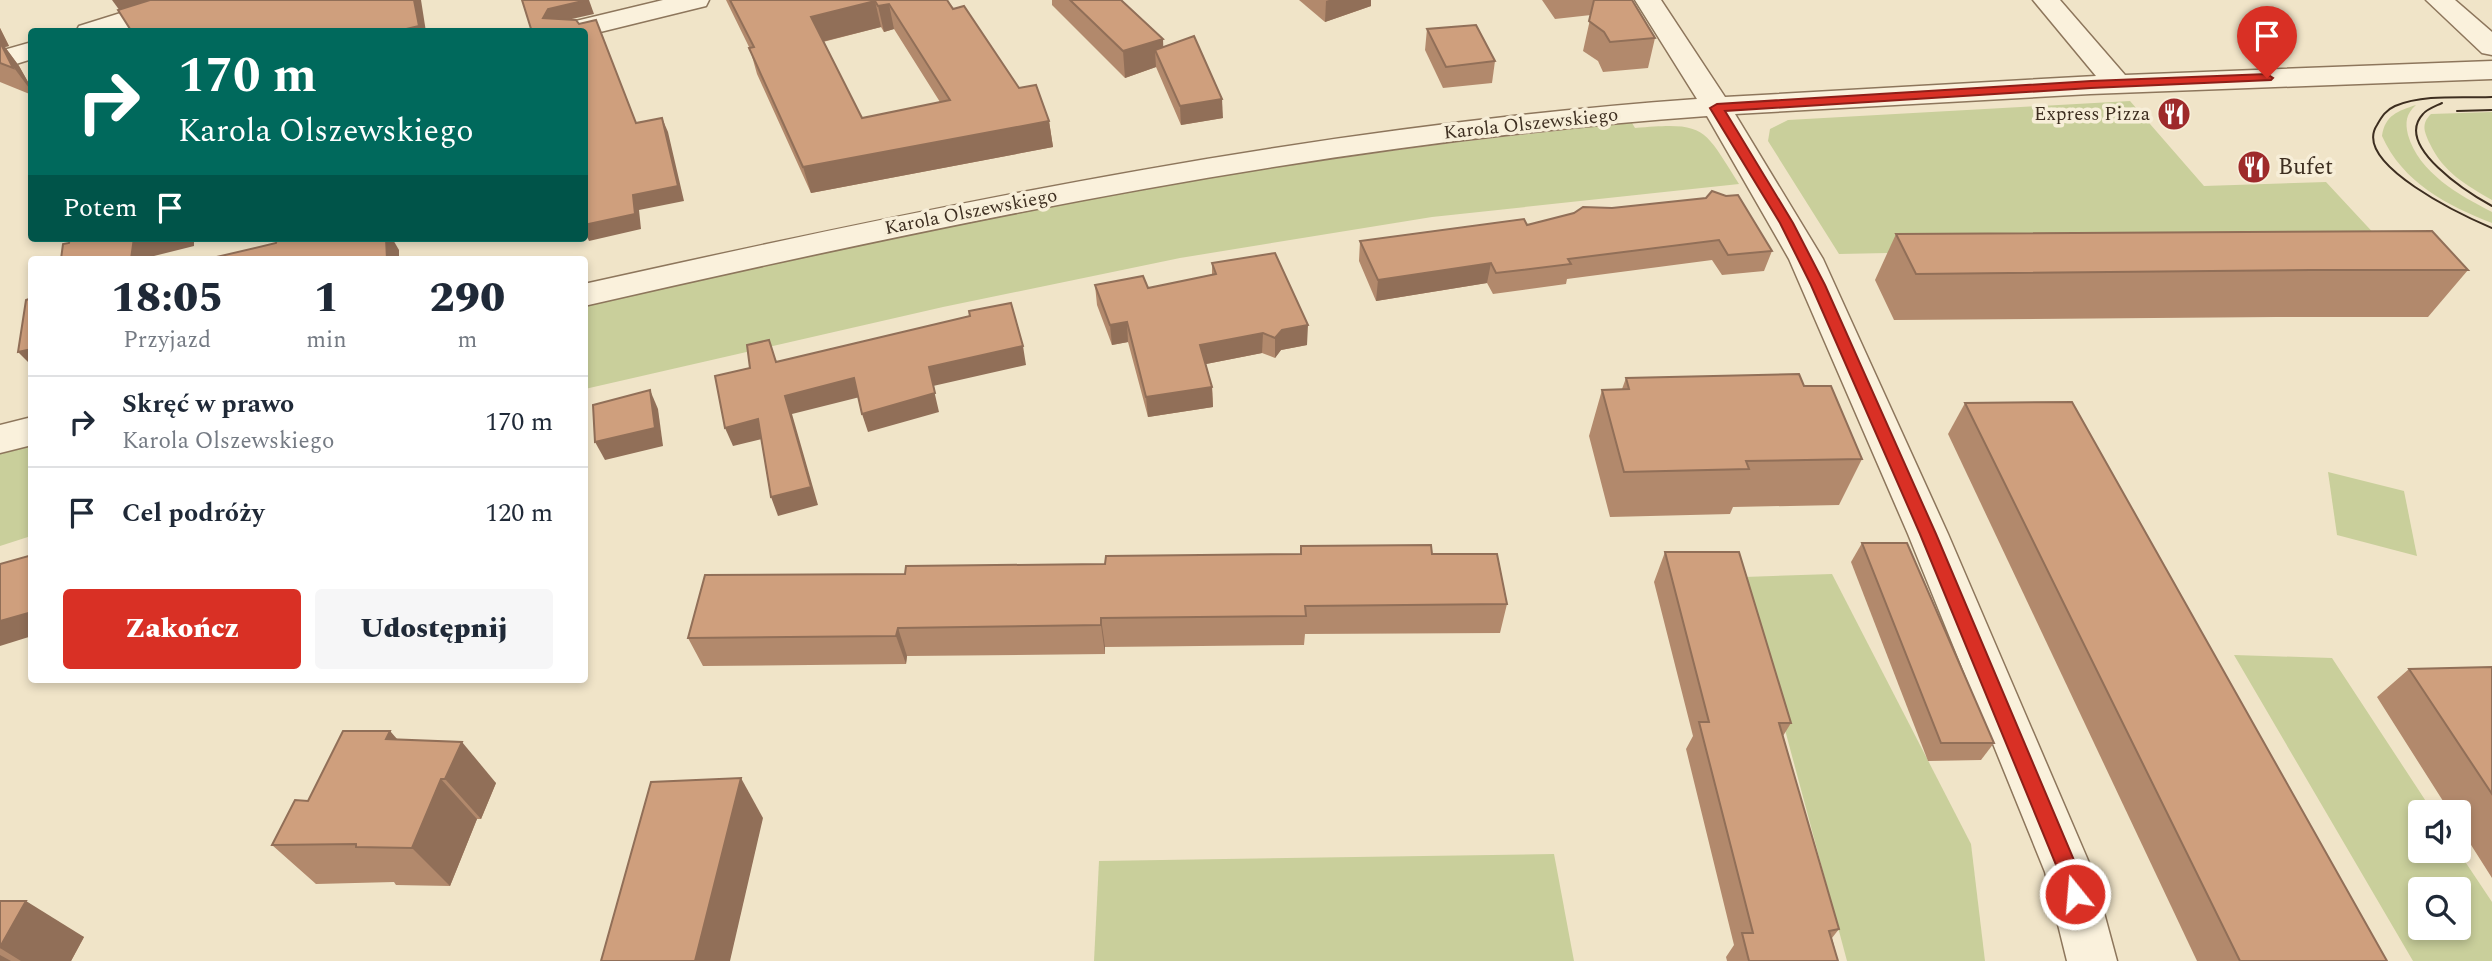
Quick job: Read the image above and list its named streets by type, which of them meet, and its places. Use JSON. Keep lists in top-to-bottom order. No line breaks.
{"streets":{"street":["Karola Olszewskiego"]},"places":{"restaurant":["Express Pizza","Bufet"]},"page":{"turn":["170 m","Karola Olszewskiego"],"then":"Potem","eta":["18:05","Przyjazd","1","min","290","m"],"list":[{"name":"Skręć w prawo","note":"Karola Olszewskiego","value":"170 m"},{"name":"Cel podróży","value":"120 m"}],"buttons":["Zakończ","Udostępnij"]}}
